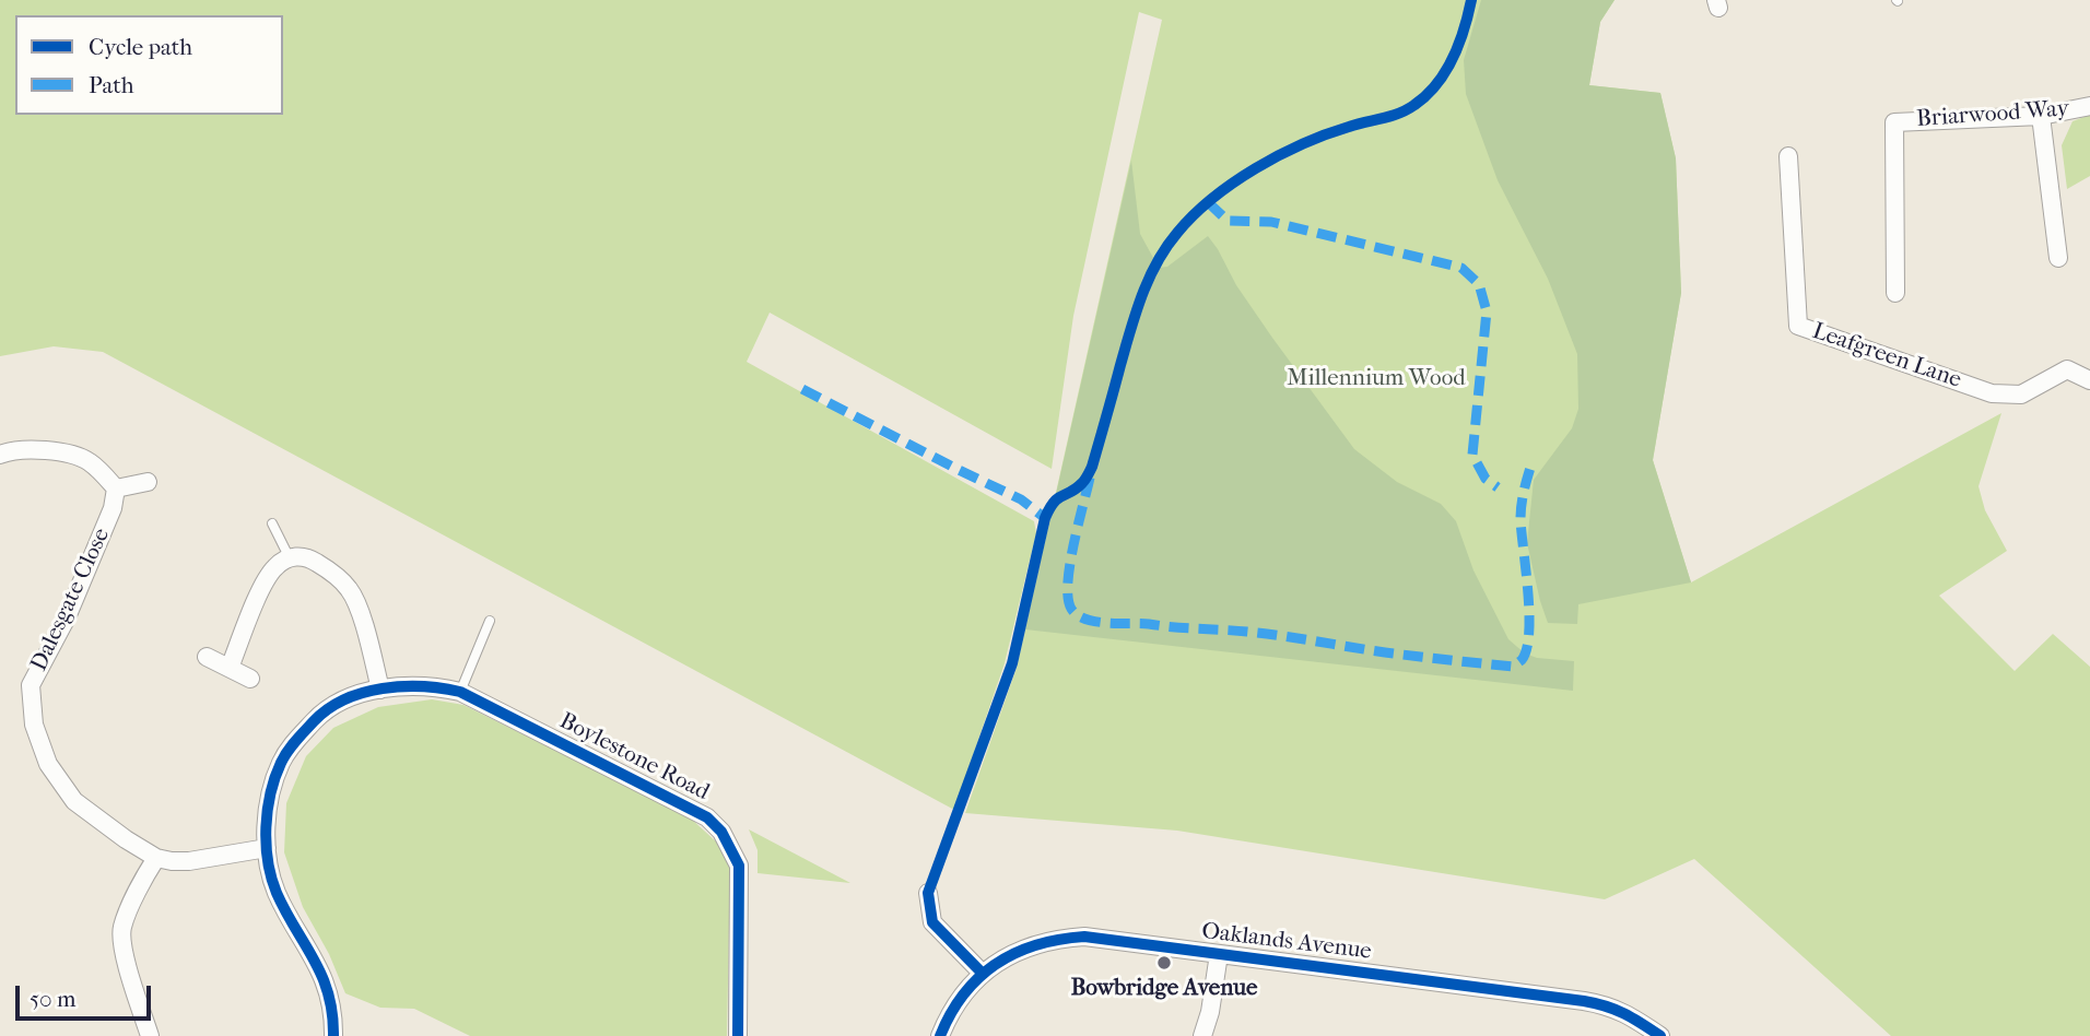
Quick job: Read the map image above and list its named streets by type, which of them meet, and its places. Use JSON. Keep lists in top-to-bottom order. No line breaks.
{"streets":{"street":["Briarwood Way","Leafgreen Lane","Dalesgate Close","Boylestone Road","Oaklands Avenue"]},"parks":["Millennium Wood"],"places":["Bowbridge Avenue"],"legend":["Cycle path","Path"],"scale_bar":"50 m"}
